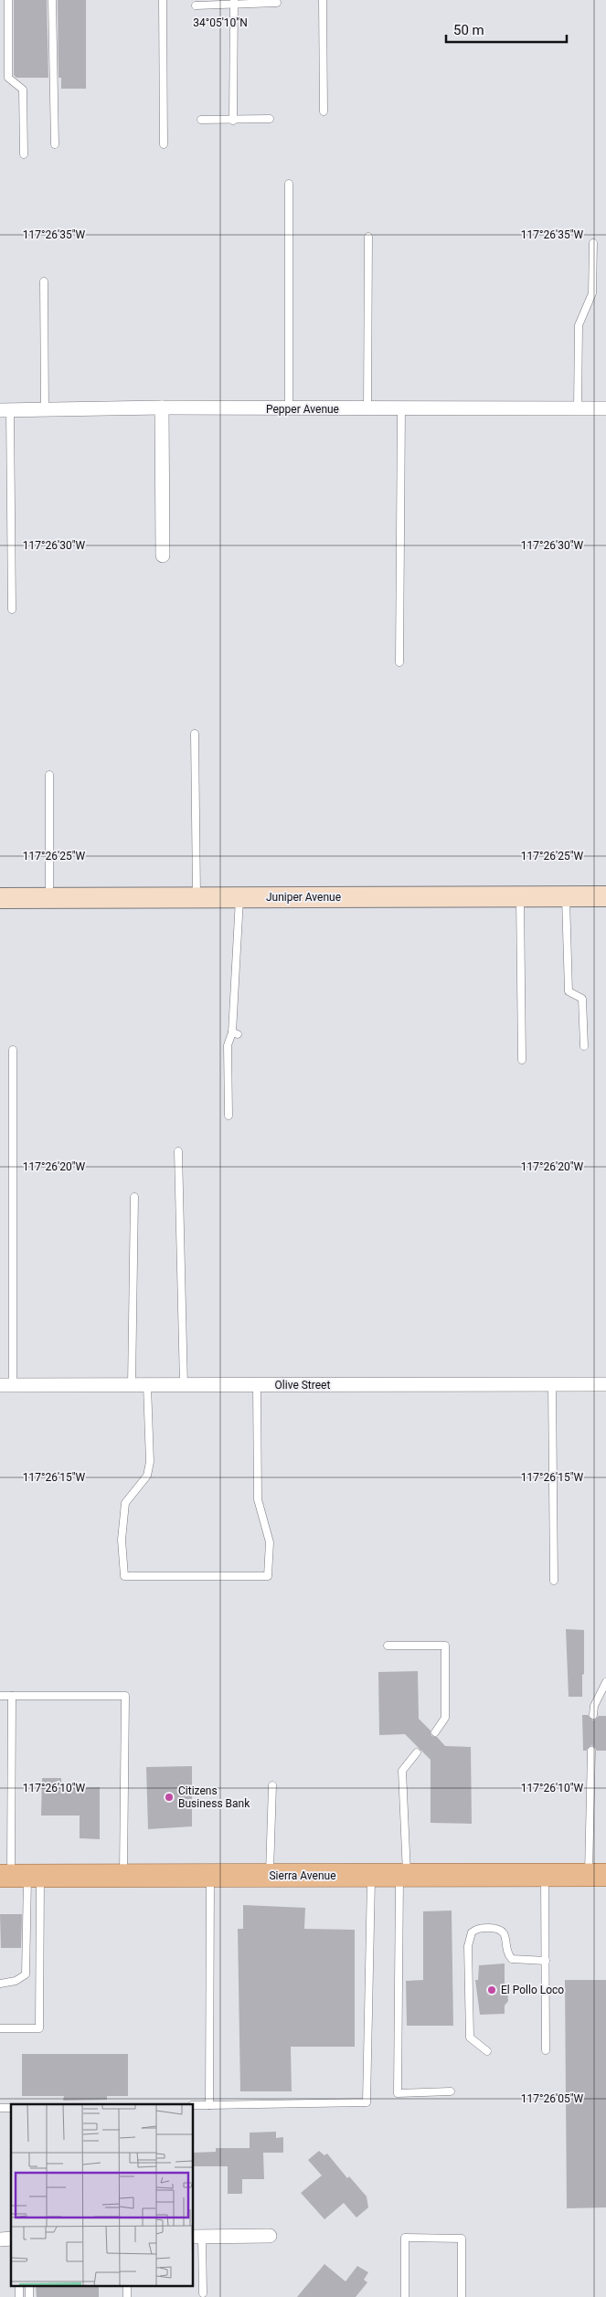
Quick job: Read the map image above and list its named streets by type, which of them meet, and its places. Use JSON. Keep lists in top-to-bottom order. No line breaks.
{"streets":{"main road":["Sierra Avenue"],"street":["Pepper Avenue","Juniper Avenue","Olive Street"]},"places":["Citizens Business Bank","El Pollo Loco"],"scale_bar":"50 m","coordinates":["34°05'10\"N","117°26'35\"W","117°26'30\"W","117°26'25\"W","117°26'20\"W","117°26'15\"W","117°26'10\"W","117°26'05\"W"]}
